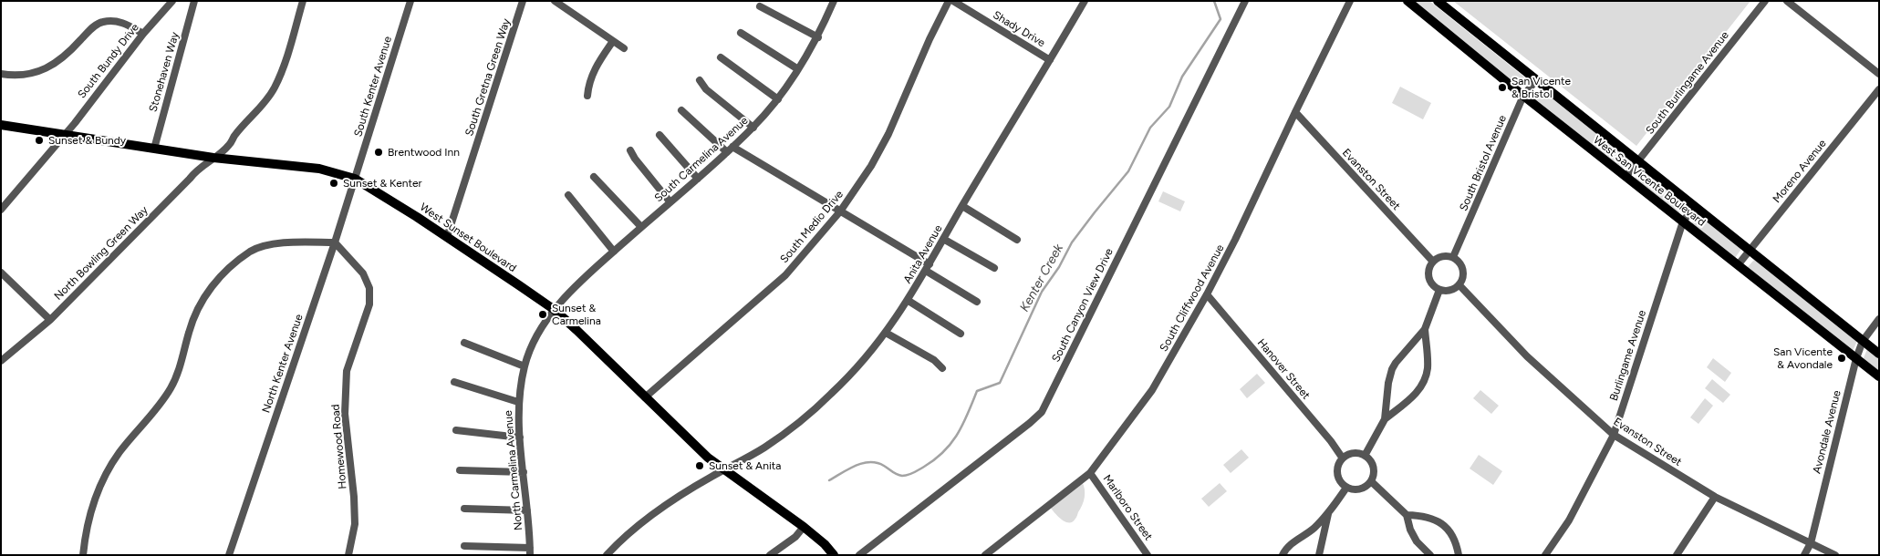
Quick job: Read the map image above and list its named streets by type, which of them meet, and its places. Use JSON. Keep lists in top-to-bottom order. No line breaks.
{"streets":{"main road":["West San Vicente Boulevard","West Sunset Boulevard"],"street":["Shady Drive","South Bundy Drive","Stonehaven Way","South Gretna Green Way","South Burlingame Avenue","South Kenter Avenue","South Carmelina Avenue","South Bristol Avenue","Moreno Avenue","Evanston Street","South Medio Drive","North Bowling Green Way","Anita Avenue","South Cliffwood Avenue","South Canyon View Drive","Burlingame Avenue","North Kenter Avenue","Hanover Street","Avondale Avenue","Homewood Road","North Carmelina Avenue","Marlboro Street"]},"crossings":[["Shady Drive","Anita Avenue"],["South Bundy Drive","West Sunset Boulevard"],["Stonehaven Way","West Sunset Boulevard"],["South Gretna Green Way","West Sunset Boulevard"],["South Burlingame Avenue","West San Vicente Boulevard"],["South Kenter Avenue","West Sunset Boulevard"],["South Kenter Avenue","North Kenter Avenue"],["South Carmelina Avenue","West Sunset Boulevard"],["South Carmelina Avenue","North Carmelina Avenue"],["South Bristol Avenue","Evanston Street"],["South Bristol Avenue","West San Vicente Boulevard"],["Moreno Avenue","West San Vicente Boulevard"],["Evanston Street","South Cliffwood Avenue"],["Evanston Street","Burlingame Avenue"],["Evanston Street","Avondale Avenue"],["West San Vicente Boulevard","Burlingame Avenue"],["West San Vicente Boulevard","Avondale Avenue"],["South Medio Drive","West Sunset Boulevard"],["West Sunset Boulevard","North Bowling Green Way"],["West Sunset Boulevard","Anita Avenue"],["West Sunset Boulevard","North Kenter Avenue"],["West Sunset Boulevard","North Carmelina Avenue"],["South Cliffwood Avenue","Hanover Street"],["South Cliffwood Avenue","Marlboro Street"],["North Kenter Avenue","Homewood Road"]],"water":["Kenter Creek"],"places":["San Vicente & Bristol","Sunset & Bundy","Brentwood Inn","Sunset & Kenter","Sunset & Carmelina","San Vicente & Avondale","Sunset & Anita"]}
